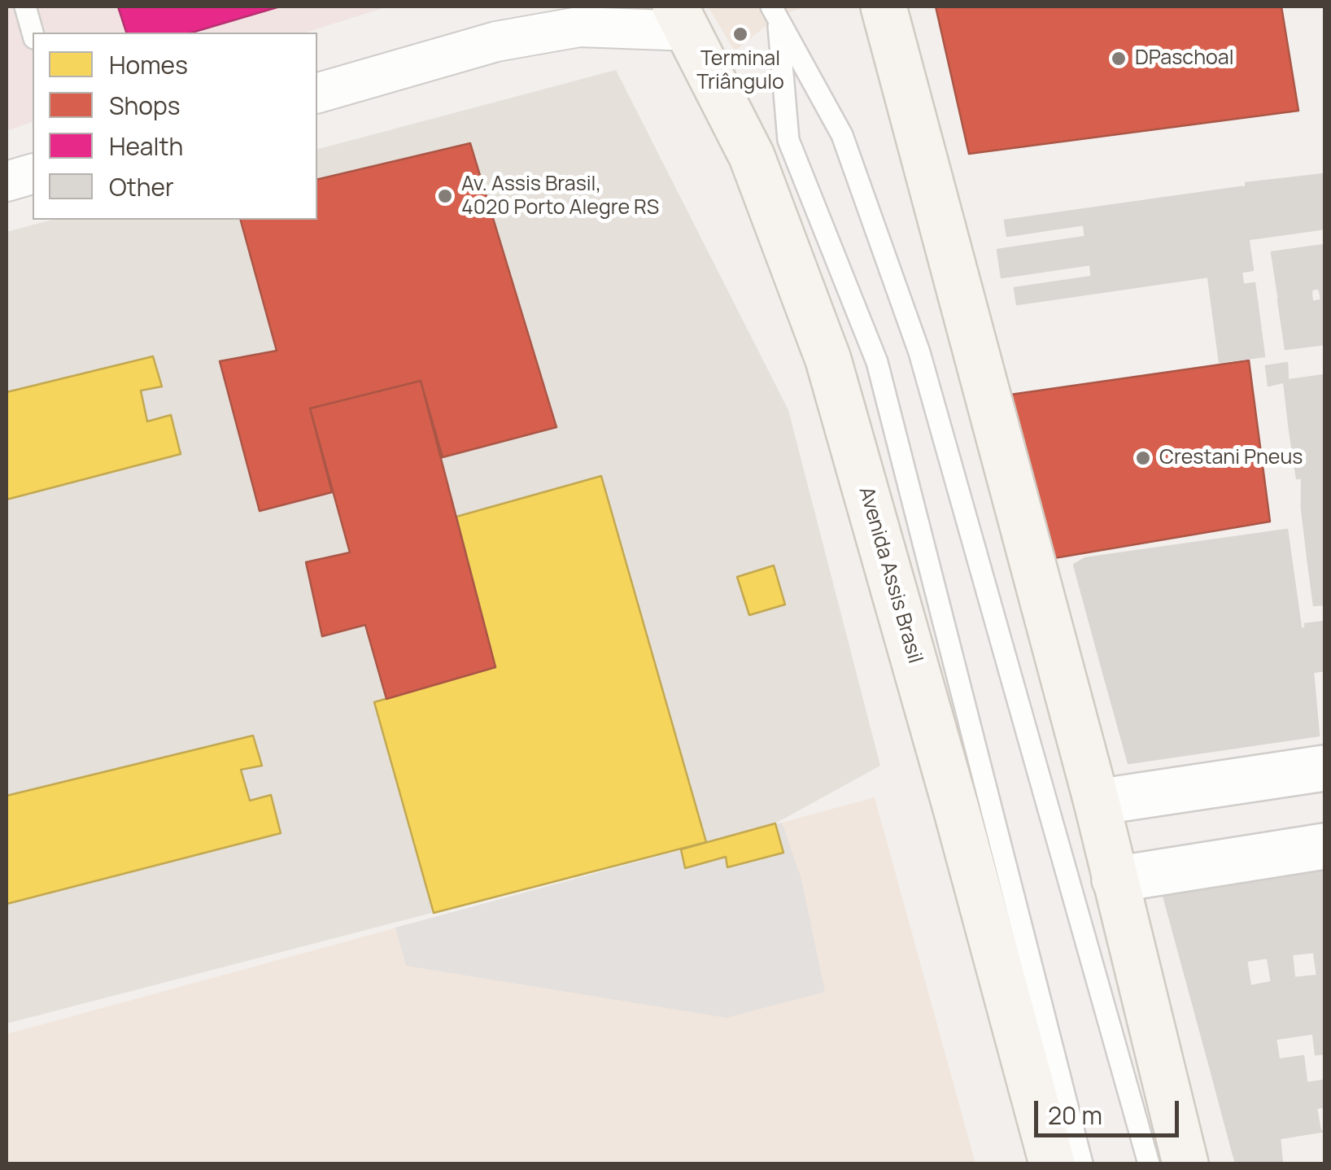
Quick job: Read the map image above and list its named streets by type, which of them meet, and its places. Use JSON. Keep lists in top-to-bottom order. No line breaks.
{"streets":{"main road":["Avenida Assis Brasil"]},"places":["Terminal Triângulo","DPaschoal","Av. Assis Brasil, 4020 Porto Alegre RS","Crestani Pneus"],"legend":["Homes","Shops","Health","Other"],"scale_bar":"20 m"}
